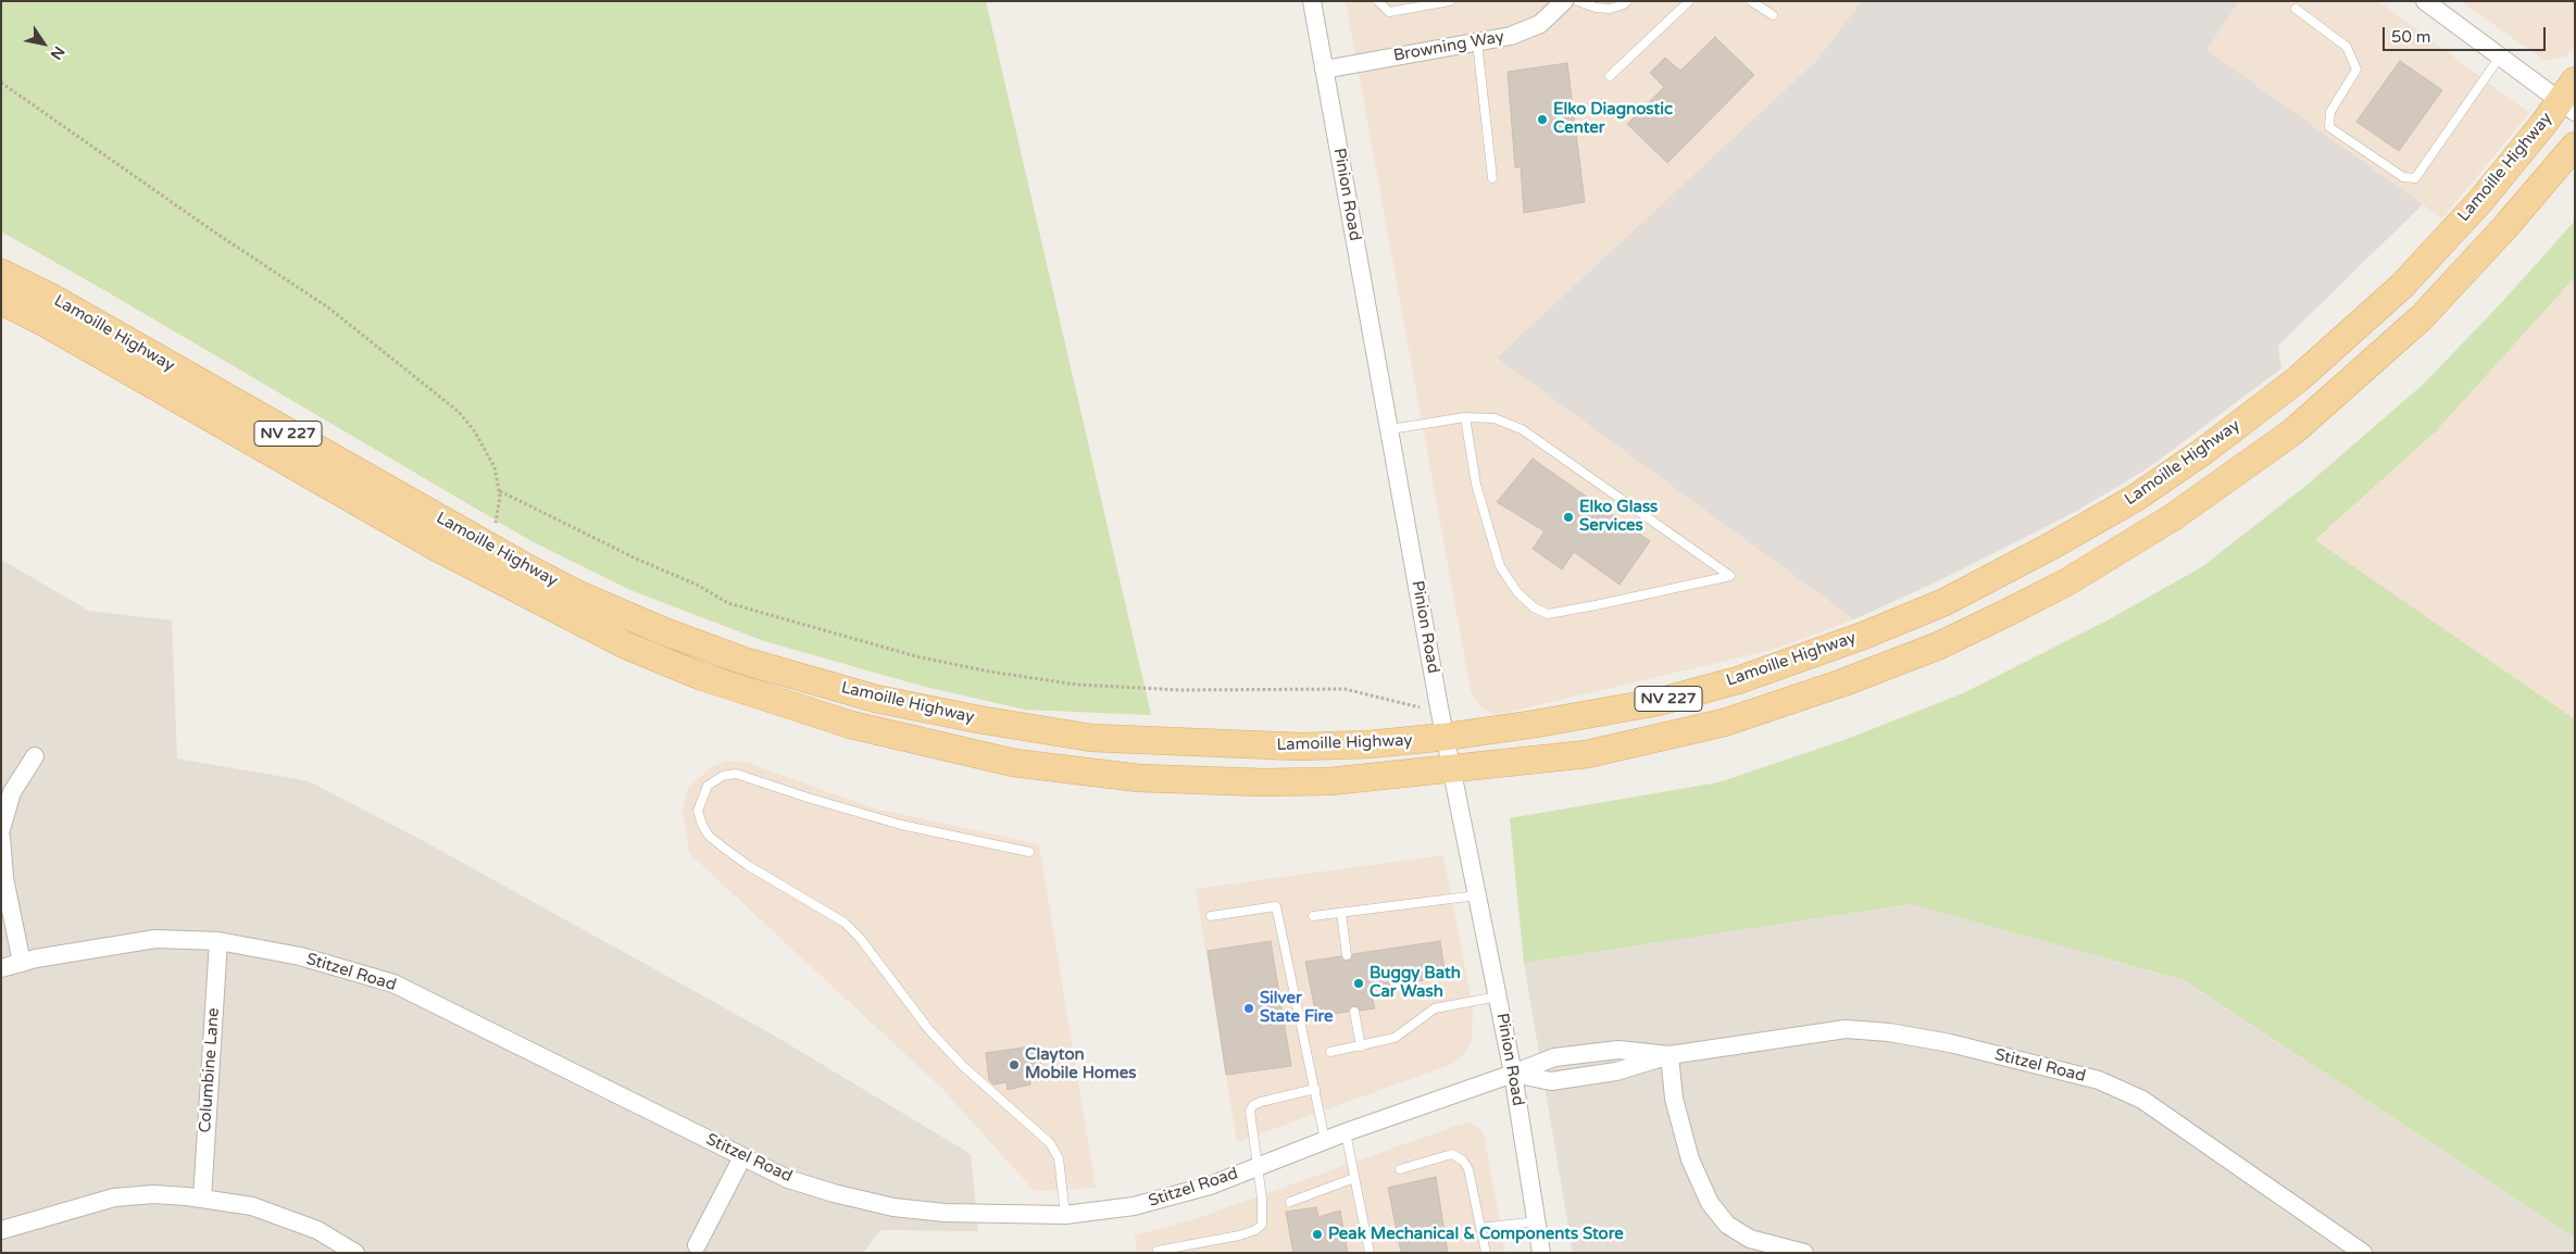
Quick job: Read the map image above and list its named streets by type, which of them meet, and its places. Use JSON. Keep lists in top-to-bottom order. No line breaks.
{"streets":{"main road":["Lamoille Highway","NV 227"],"street":["Browning Way","Pinion Road","Stitzel Road","Columbine Lane"]},"crossings":[["Browning Way","Pinion Road"],["Lamoille Highway","Pinion Road"],["Pinion Road","Stitzel Road"],["Stitzel Road","Columbine Lane"]],"places":["Elko Diagnostic Center","Elko Glass Services","Buggy Bath Car Wash","Silver State Fire","Clayton Mobile Homes","Peak Mechanical & Components Store"],"scale_bar":"50 m","north":"bottom right"}
